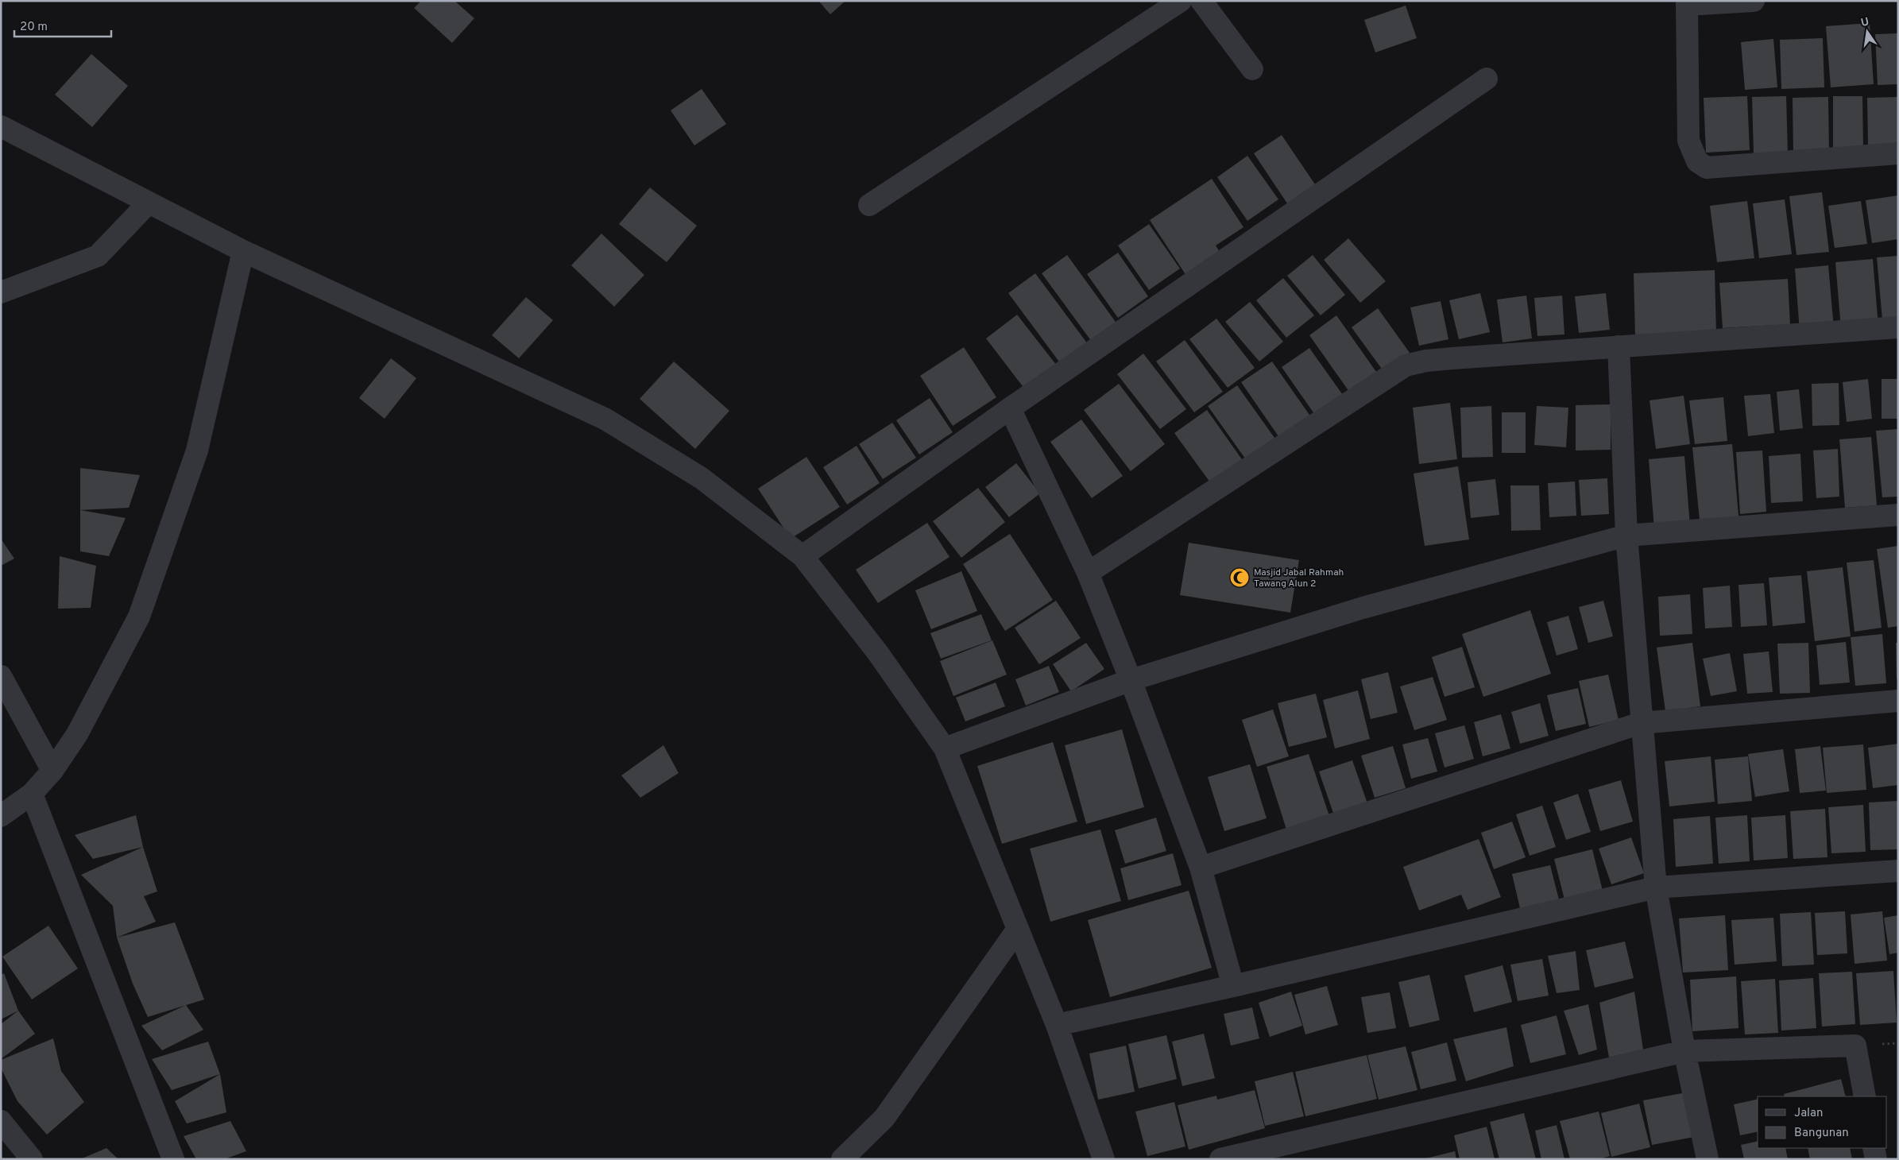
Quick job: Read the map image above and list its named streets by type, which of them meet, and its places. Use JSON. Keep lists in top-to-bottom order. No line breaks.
{"places":{"mosque":["Masjid Jabal Rahmah Tawang Alun 2"]},"legend":["Jalan","Bangunan"],"scale_bar":"20 m","north":"top"}
